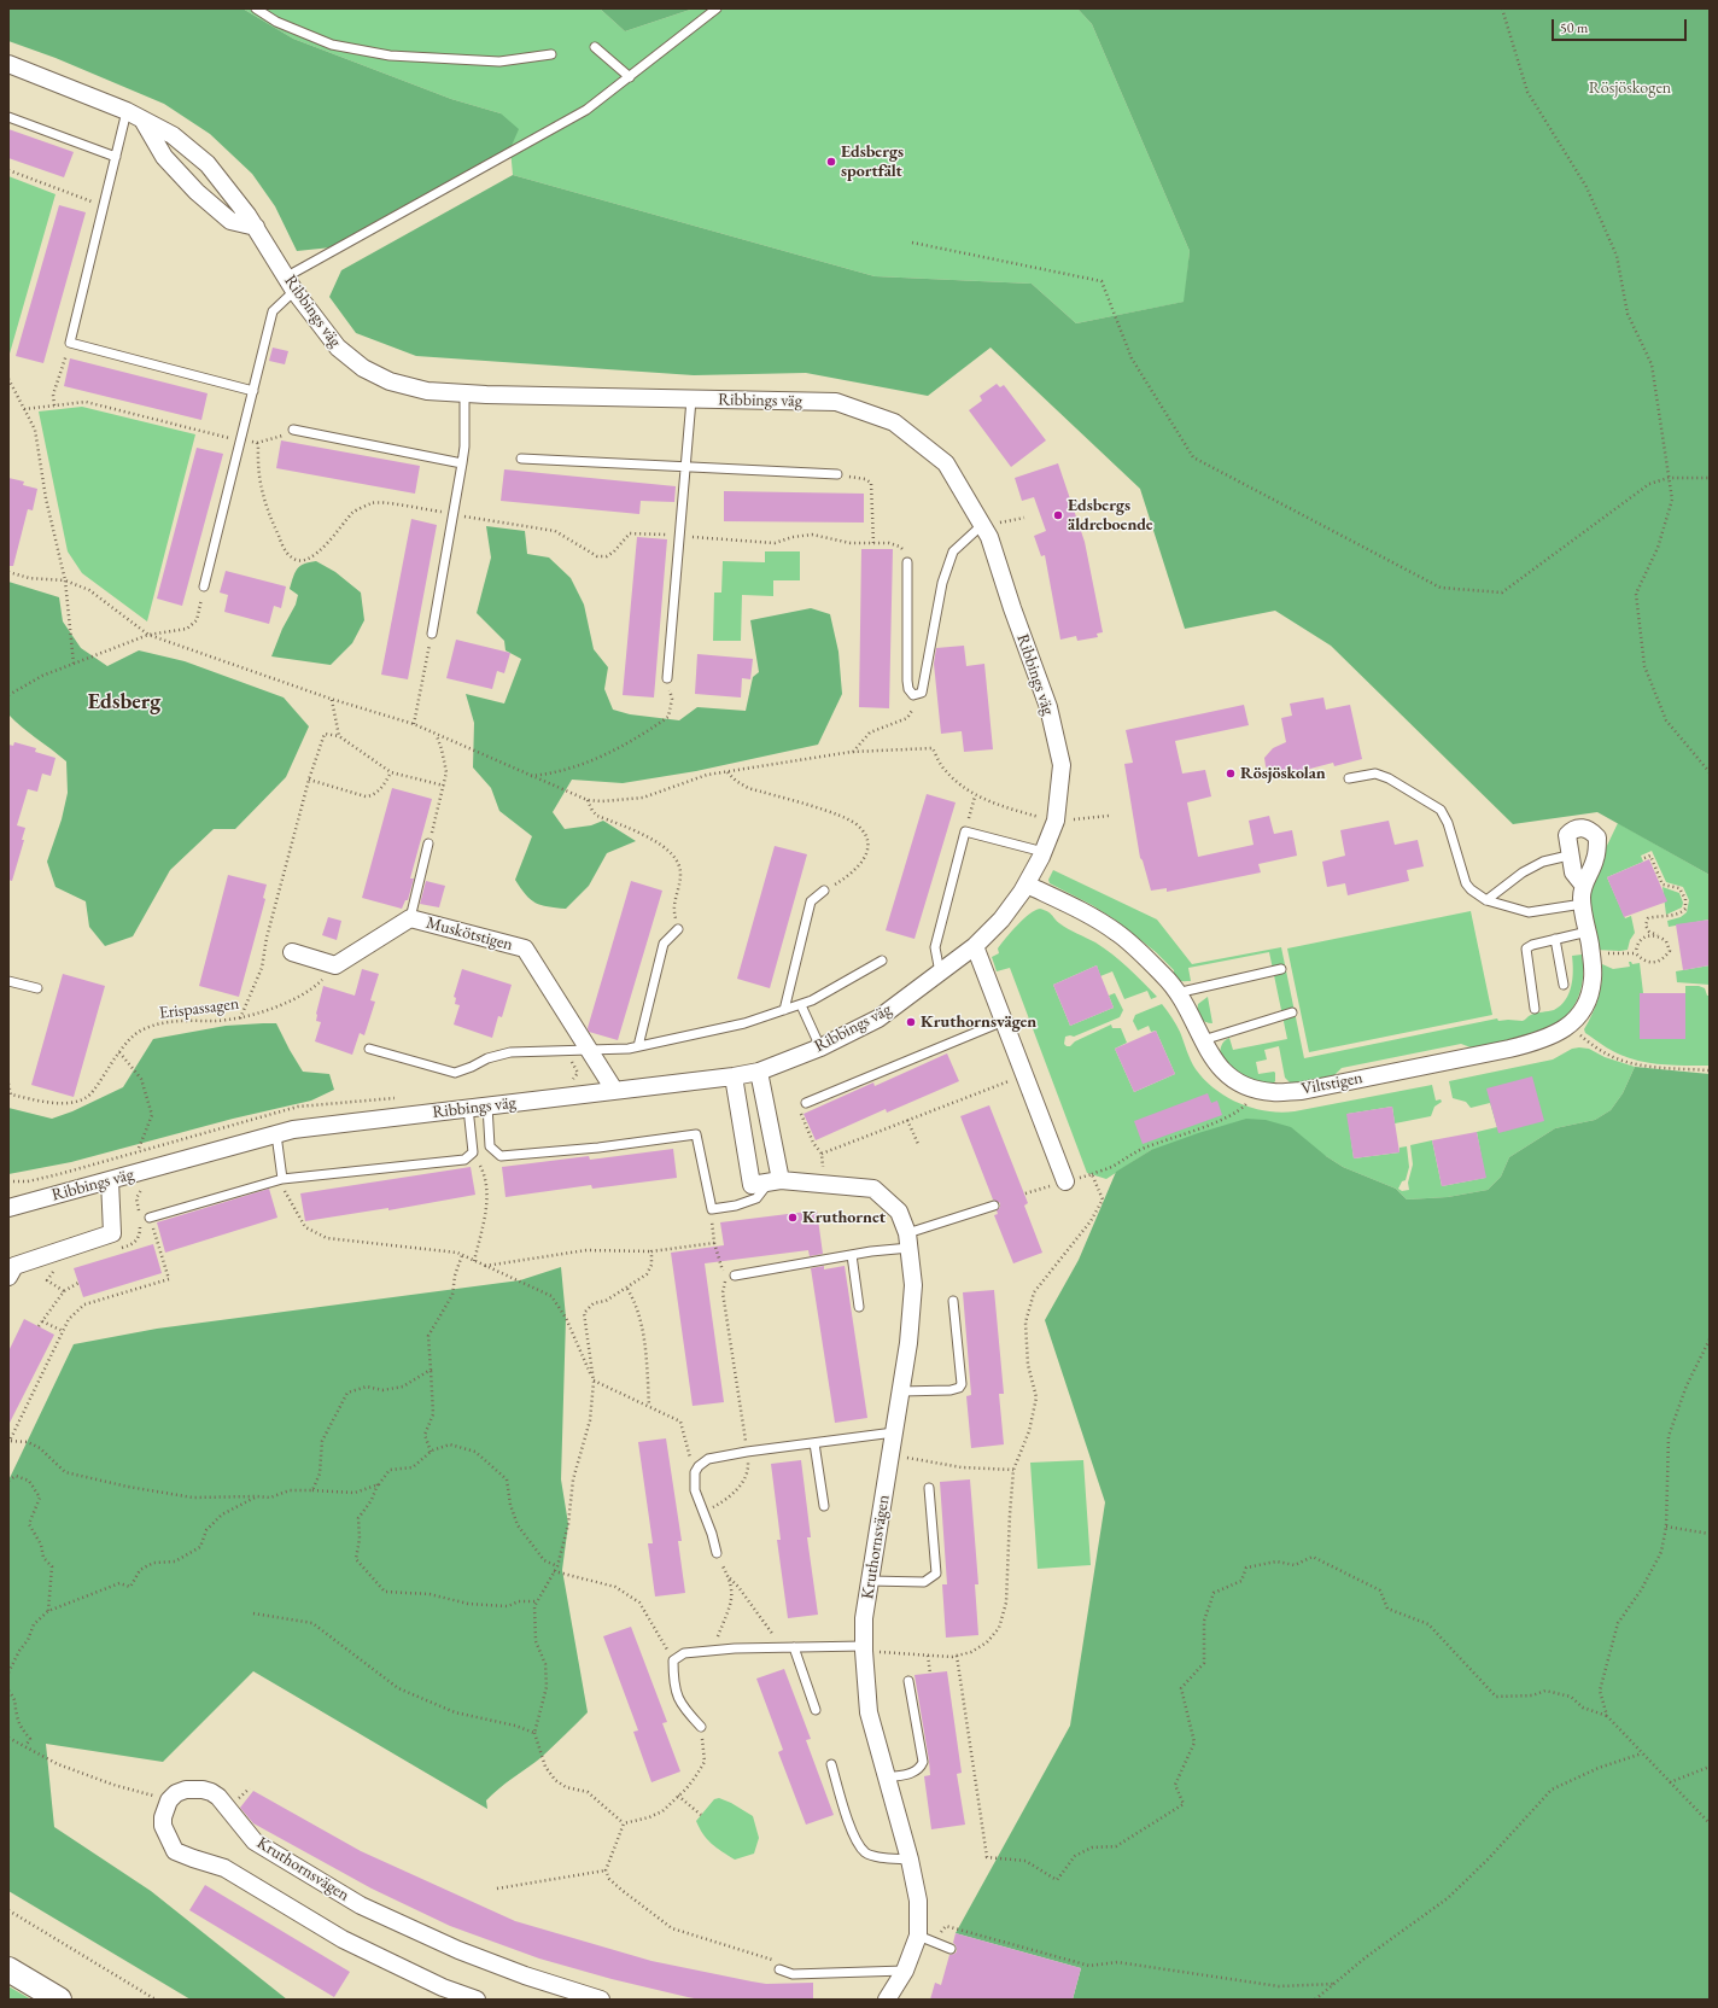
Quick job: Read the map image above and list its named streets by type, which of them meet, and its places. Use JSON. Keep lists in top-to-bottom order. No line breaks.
{"streets":{"street":["Ribbings väg","Muskötstigen","Viltstigen","Kruthornsvägen"],"path":["Erispassagen"]},"crossings":[["Ribbings väg","Muskötstigen"],["Ribbings väg","Viltstigen"],["Ribbings väg","Kruthornsvägen"],["Muskötstigen","Erispassagen"]],"districts":["Edsberg"],"parks":["Rösjöskogen"],"places":["Edsbergs sportfält","Edsbergs äldreboende","Rösjöskolan","Kruthornsvägen","Kruthornet"],"scale_bar":"50 m"}
